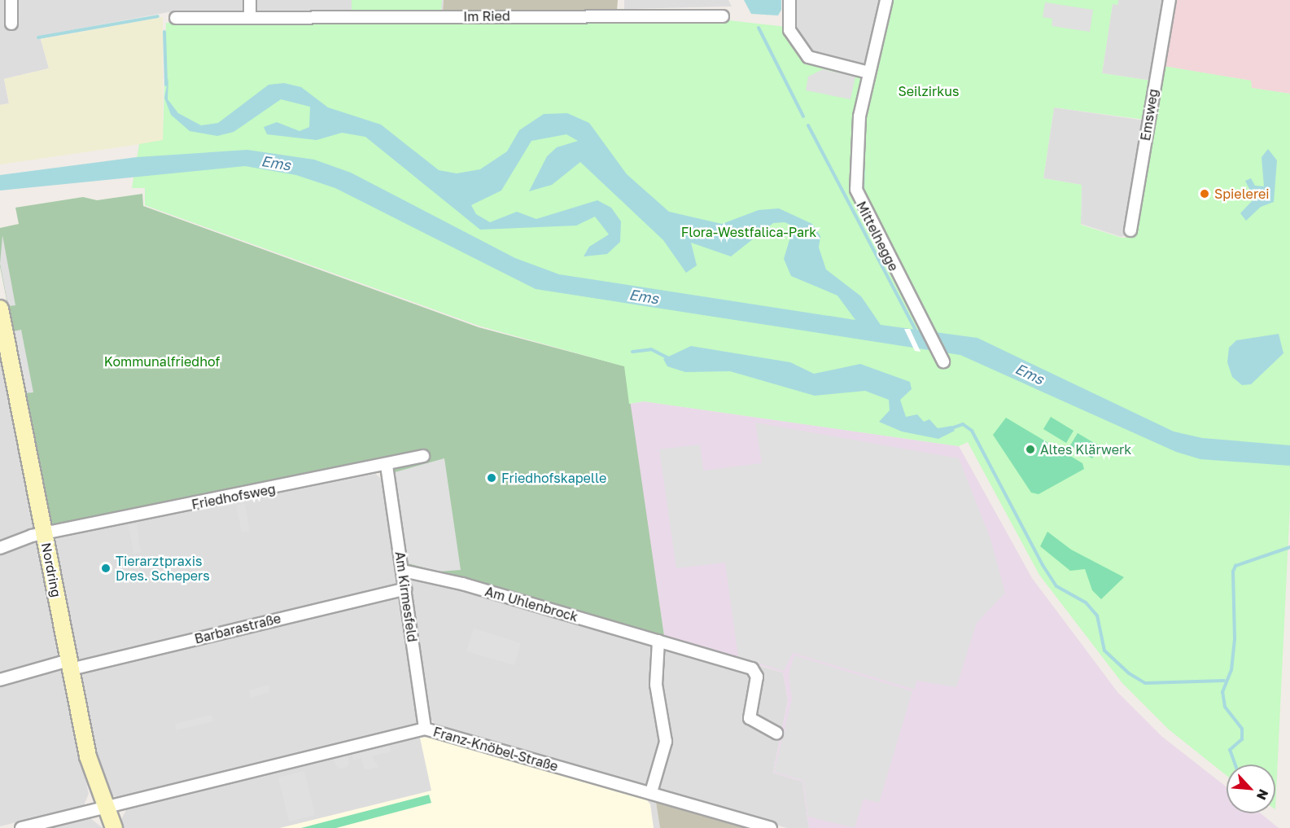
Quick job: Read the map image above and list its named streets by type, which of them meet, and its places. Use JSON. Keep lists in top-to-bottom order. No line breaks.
{"streets":{"main road":["Nordring"],"street":["Im Ried","Emsweg","Mittelhegge","Friedhofsweg","Am Kirmesfeld","Am Uhlenbrock","Barbarastraße","Franz-Knöbel-Straße"]},"crossings":[["Friedhofsweg","Nordring"],["Friedhofsweg","Am Kirmesfeld"],["Nordring","Barbarastraße"],["Nordring","Franz-Knöbel-Straße"],["Am Kirmesfeld","Am Uhlenbrock"],["Am Kirmesfeld","Barbarastraße"],["Am Kirmesfeld","Franz-Knöbel-Straße"]],"water":["Ems"],"parks":["Seilzirkus","Flora-Westfalica-Park","Kommunalfriedhof"],"places":["Spielerei","Altes Klärwerk","Friedhofskapelle","Tierarztpraxis Dres. Schepers"],"north":"bottom right"}
